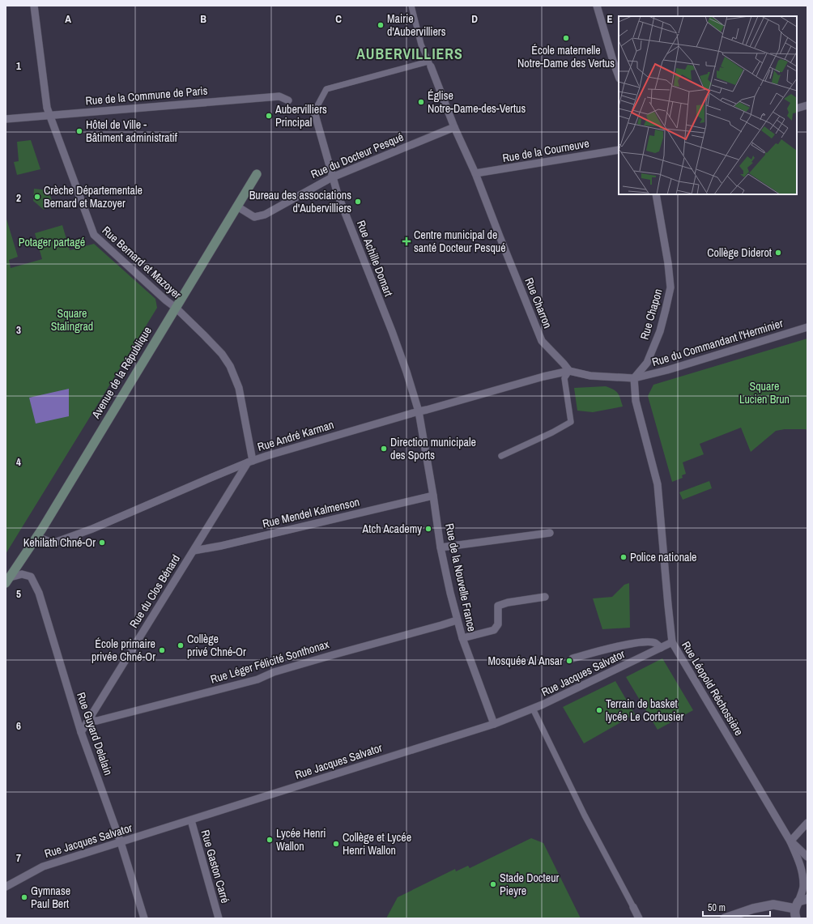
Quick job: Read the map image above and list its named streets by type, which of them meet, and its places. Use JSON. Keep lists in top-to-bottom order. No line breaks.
{"streets":{"main road":["Avenue de la République"],"street":["Rue de la Commune de Paris","Rue de la Courneuve","Rue du Docteur Pesqué","Rue Achille Domart","Rue Bernard et Mazoyer","Rue Charron","Rue Chapon","Rue du Commandant l'Herminier","Rue André Karman","Rue Mendel Kalmenson","Rue de la Nouvelle France","Rue du Clos Bénard","Rue Léger Félicité Sonthonax","Rue Jacques Salvator","Rue Léopold Réchossière","Rue Guyard Delalain","Rue Gaston Carré"]},"crossings":[["Rue de la Commune de Paris","Rue Bernard et Mazoyer"],["Rue de la Courneuve","Rue Charron"],["Rue du Docteur Pesqué","Rue Achille Domart"],["Rue du Docteur Pesqué","Rue Charron"],["Rue du Docteur Pesqué","Avenue de la République"],["Rue Achille Domart","Rue André Karman"],["Rue Achille Domart","Rue de la Nouvelle France"],["Rue Bernard et Mazoyer","Avenue de la République"],["Rue Bernard et Mazoyer","Rue André Karman"],["Rue Bernard et Mazoyer","Rue du Clos Bénard"],["Rue Charron","Rue André Karman"],["Rue Chapon","Rue du Commandant l'Herminier"],["Rue Chapon","Rue Léopold Réchossière"],["Rue du Commandant l'Herminier","Rue Léopold Réchossière"],["Avenue de la République","Rue André Karman"],["Avenue de la République","Rue Guyard Delalain"],["Rue André Karman","Rue de la Nouvelle France"],["Rue André Karman","Rue du Clos Bénard"],["Rue Mendel Kalmenson","Rue de la Nouvelle France"],["Rue Mendel Kalmenson","Rue du Clos Bénard"],["Rue de la Nouvelle France","Rue Léger Félicité Sonthonax"],["Rue de la Nouvelle France","Rue Jacques Salvator"],["Rue du Clos Bénard","Rue Léger Félicité Sonthonax"],["Rue du Clos Bénard","Rue Guyard Delalain"],["Rue Jacques Salvator","Rue Léopold Réchossière"],["Rue Jacques Salvator","Rue Guyard Delalain"],["Rue Jacques Salvator","Rue Gaston Carré"]],"districts":["AUBERVILLIERS"],"parks":["Potager partagé","Square Stalingrad","Square Lucien Brun"],"places":{"other":["Mairie d'Aubervilliers","École maternelle Notre-Dame des Vertus","Église Notre-Dame-des-Vertus","Aubervilliers Principal","Hôtel de Ville - Bâtiment administratif","Crèche Départementale Bernard et Mazoyer","Bureau des associations d'Aubervilliers","Collège Diderot","Direction municipale des Sports","Atch Academy","Kehilath Chné-Or","Police nationale","Collège privé Chné-Or","École primaire privée Chné-Or","Mosquée Al Ansar","Terrain de basket lycée Le Corbusier","Lycée Henri Wallon","Collège et Lycée Henri Wallon","Stade Docteur Pieyre","Gymnase Paul Bert"],"health":["Centre municipal de santé Docteur Pesqué"]},"scale_bar":"50 m","grid":{"columns":["A","B","C","D","E"],"rows":["1","2","3","4","5","6","7"]}}
